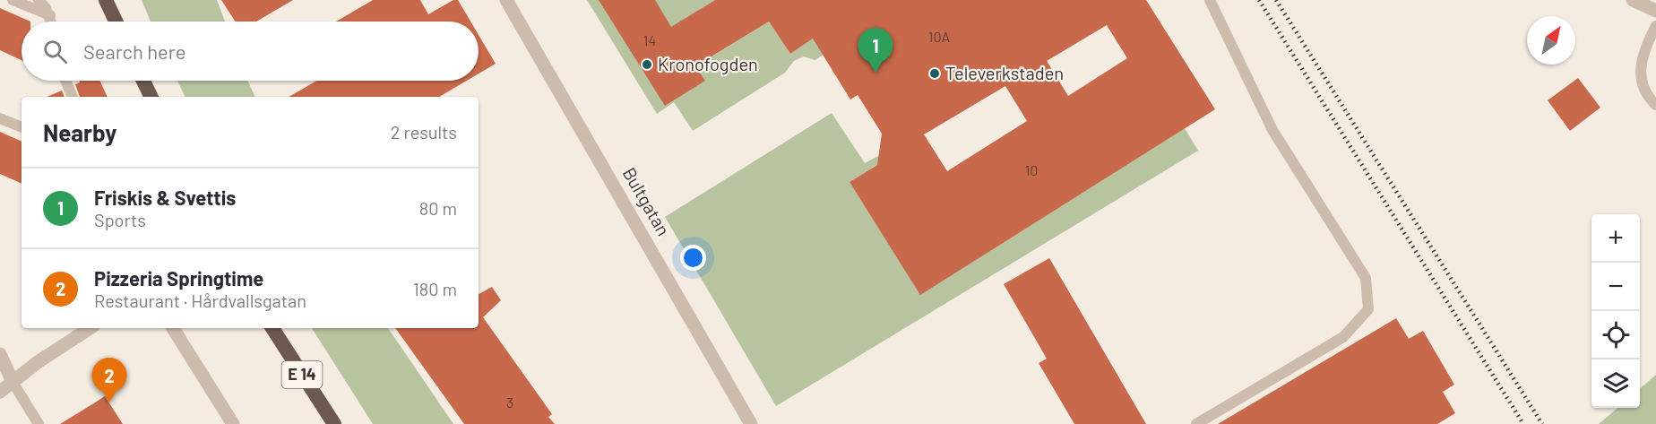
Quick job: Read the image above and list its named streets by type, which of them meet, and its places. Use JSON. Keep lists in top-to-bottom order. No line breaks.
{"streets":{"highway":["E 14"],"street":["Bultgatan"]},"places":["Kronofogden","Televerkstaden"],"house_numbers":["10A","14","10","3"],"north":"top right","page":{"search":"Search here","pins":["1","2"],"heading":["Nearby","2 results"],"list":[{"mark":"1","name":"Friskis & Svettis","note":"Sports","value":"80 m"},{"mark":"2","name":"Pizzeria Springtime","note":"Restaurant · Hårdvallsgatan","value":"180 m"}],"map_buttons":["+","−"]}}
